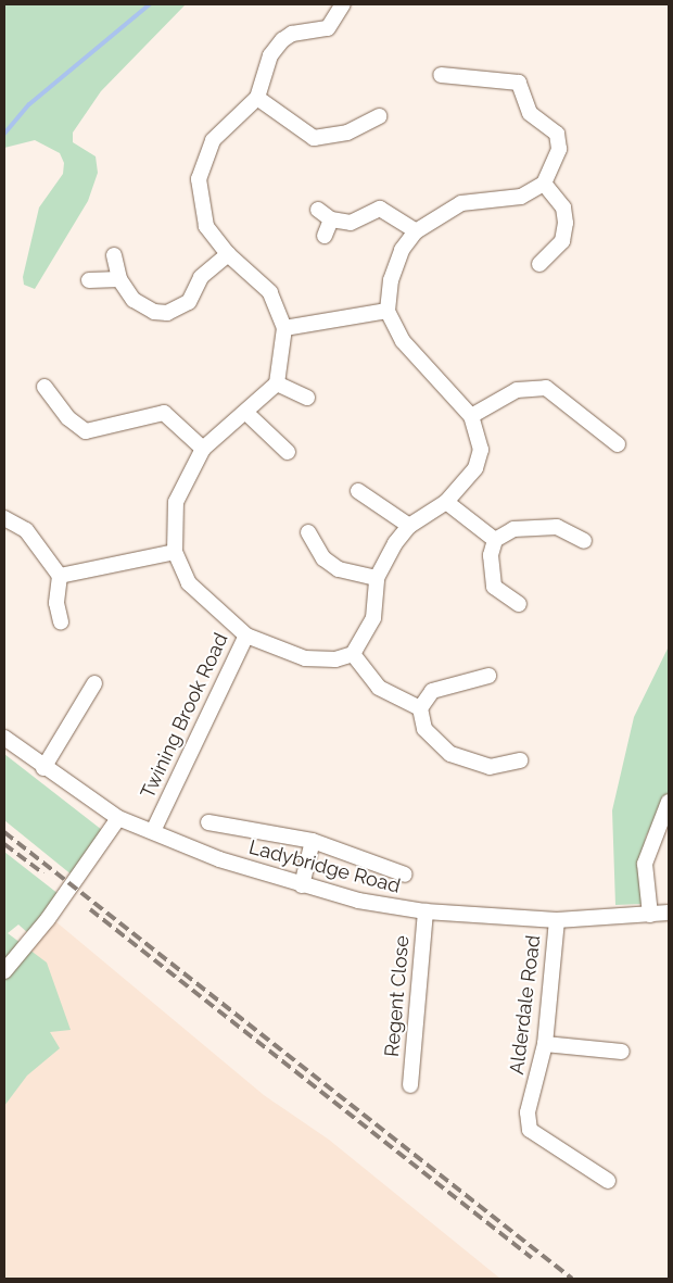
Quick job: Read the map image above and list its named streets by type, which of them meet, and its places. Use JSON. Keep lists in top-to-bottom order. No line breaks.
{"streets":{"street":["Twining Brook Road","Ladybridge Road","Regent Close","Alderdale Road"]},"crossings":[["Twining Brook Road","Ladybridge Road"],["Ladybridge Road","Regent Close"],["Ladybridge Road","Alderdale Road"]]}
